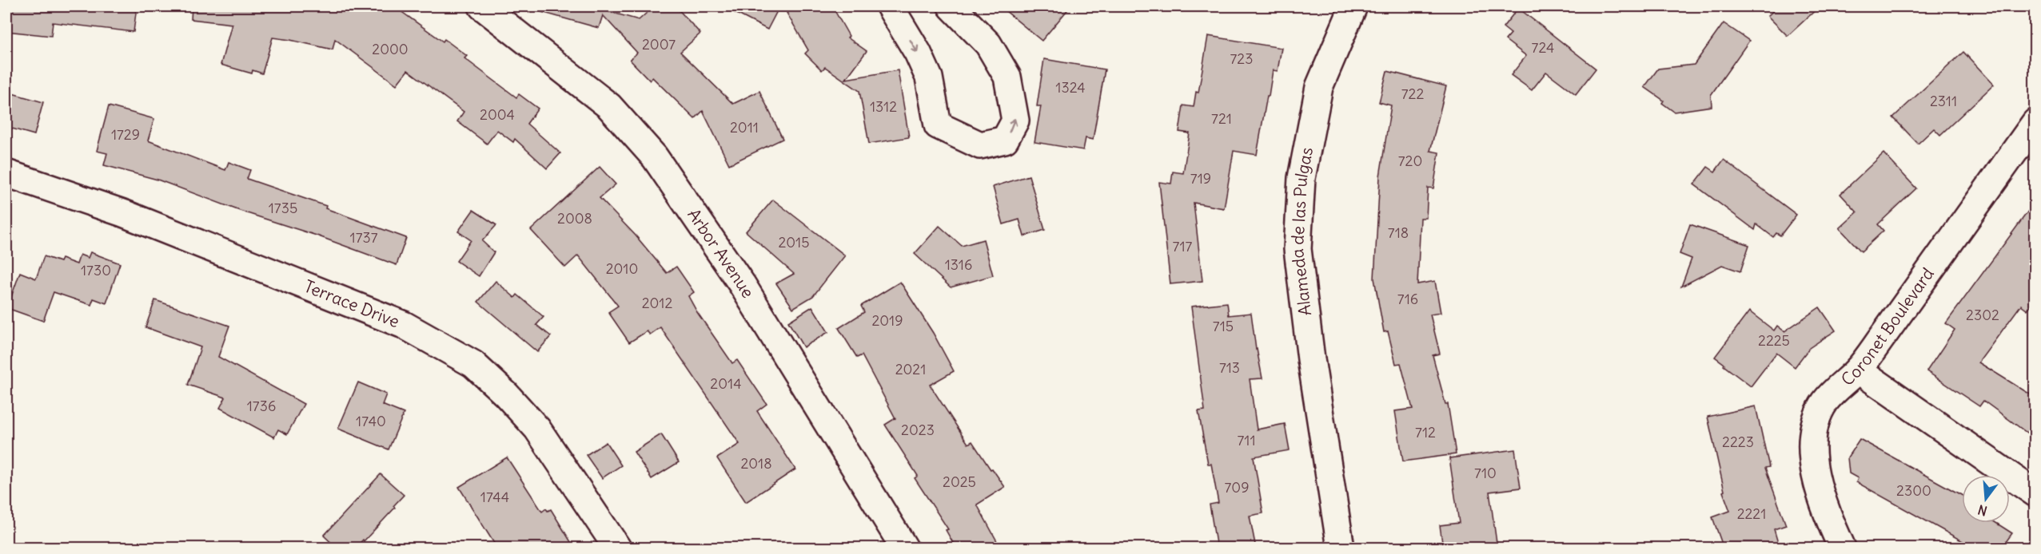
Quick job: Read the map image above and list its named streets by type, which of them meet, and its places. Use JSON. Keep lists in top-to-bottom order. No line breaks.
{"streets":{"street":["Alameda de las Pulgas","Arbor Avenue","Terrace Drive","Coronet Boulevard"]},"house_numbers":["2007","724","2000","723","1324","722","2311","1312","2004","721","2011","1729","720","719","1735","2008","718","1737","2015","717","1316","2010","1730","716","2012","2302","2019","715","2225","713","2021","2014","1736","1740","2023","712","711","2223","2018","710","2025","709","2300","1744","2221"],"north":"bottom"}
